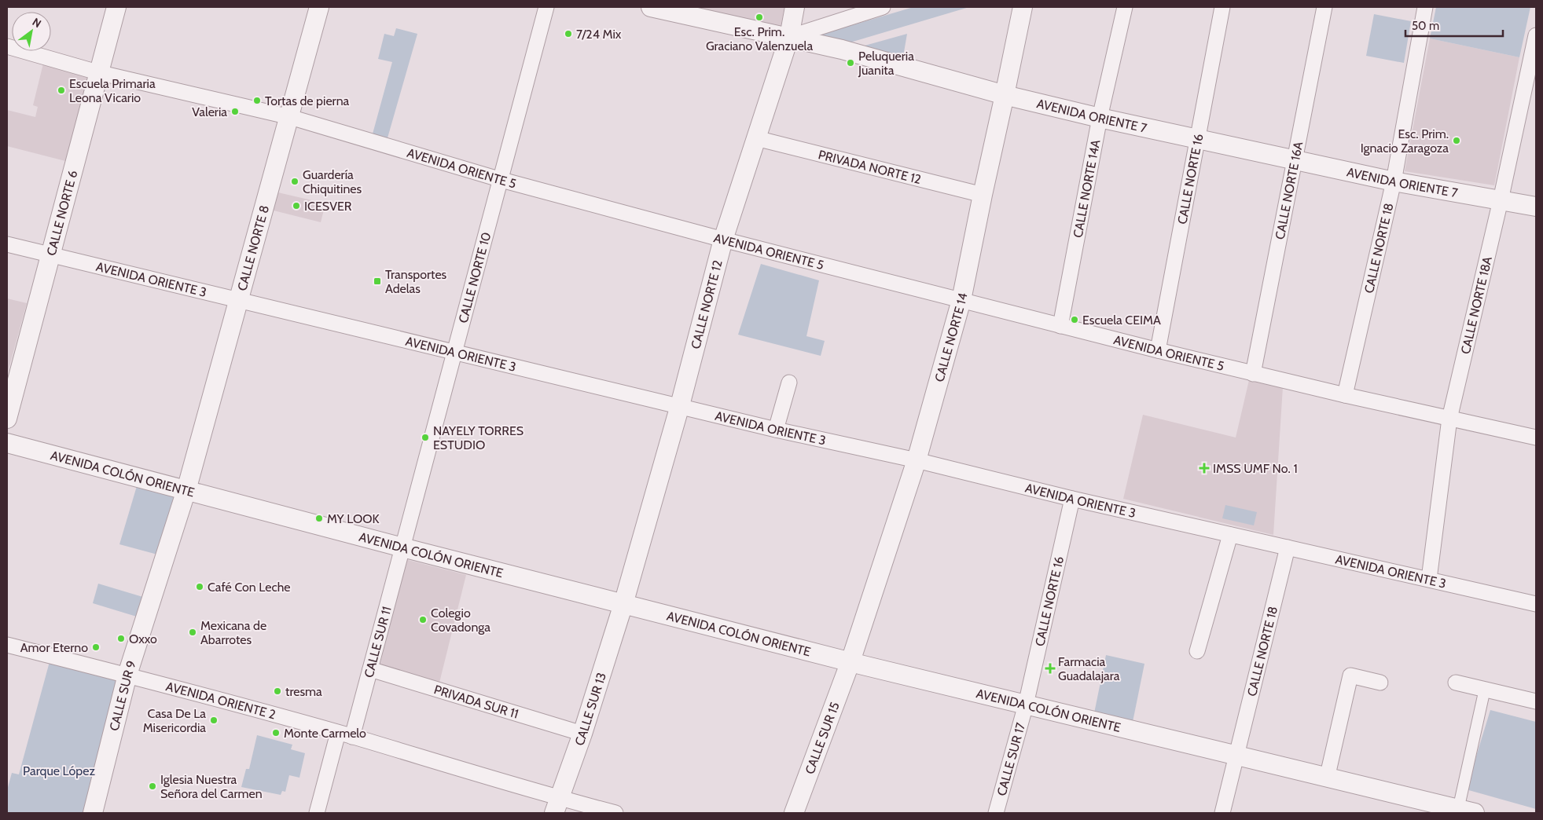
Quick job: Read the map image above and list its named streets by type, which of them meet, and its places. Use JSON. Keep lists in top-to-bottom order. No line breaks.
{"streets":{"street":["AVENIDA ORIENTE 7","PRIVADA NORTE 12","AVENIDA ORIENTE 5","CALLE NORTE 16","CALLE NORTE 14A","CALLE NORTE 16A","CALLE NORTE 6","CALLE NORTE 18","CALLE NORTE 8","CALLE NORTE 10","AVENIDA ORIENTE 3","CALLE NORTE 12","CALLE NORTE 18A","CALLE NORTE 14","AVENIDA COLÓN ORIENTE","CALLE SUR 11","CALLE SUR 9","AVENIDA ORIENTE 2","PRIVADA SUR 11","CALLE SUR 13","CALLE SUR 15","CALLE SUR 17"]},"crossings":[["AVENIDA ORIENTE 7","CALLE NORTE 16"],["AVENIDA ORIENTE 7","CALLE NORTE 14A"],["AVENIDA ORIENTE 7","CALLE NORTE 16A"],["AVENIDA ORIENTE 7","CALLE NORTE 18"],["AVENIDA ORIENTE 7","CALLE NORTE 12"],["AVENIDA ORIENTE 7","CALLE NORTE 18A"],["AVENIDA ORIENTE 7","CALLE NORTE 14"],["PRIVADA NORTE 12","CALLE NORTE 12"],["PRIVADA NORTE 12","CALLE NORTE 14"],["AVENIDA ORIENTE 5","CALLE NORTE 16"],["AVENIDA ORIENTE 5","CALLE NORTE 14A"],["AVENIDA ORIENTE 5","CALLE NORTE 16A"],["AVENIDA ORIENTE 5","CALLE NORTE 6"],["AVENIDA ORIENTE 5","CALLE NORTE 18"],["AVENIDA ORIENTE 5","CALLE NORTE 8"],["AVENIDA ORIENTE 5","CALLE NORTE 10"],["AVENIDA ORIENTE 5","CALLE NORTE 12"],["AVENIDA ORIENTE 5","CALLE NORTE 18A"],["AVENIDA ORIENTE 5","CALLE NORTE 14"],["CALLE NORTE 16","AVENIDA ORIENTE 3"],["CALLE NORTE 16","AVENIDA COLÓN ORIENTE"],["CALLE NORTE 16","CALLE SUR 17"],["CALLE NORTE 6","AVENIDA ORIENTE 3"],["CALLE NORTE 18","AVENIDA ORIENTE 3"],["CALLE NORTE 18","AVENIDA COLÓN ORIENTE"],["CALLE NORTE 8","AVENIDA ORIENTE 3"],["CALLE NORTE 8","AVENIDA COLÓN ORIENTE"],["CALLE NORTE 8","CALLE SUR 9"],["CALLE NORTE 10","AVENIDA ORIENTE 3"],["CALLE NORTE 10","AVENIDA COLÓN ORIENTE"],["CALLE NORTE 10","CALLE SUR 11"],["AVENIDA ORIENTE 3","CALLE NORTE 12"],["AVENIDA ORIENTE 3","CALLE NORTE 18A"],["AVENIDA ORIENTE 3","CALLE NORTE 14"],["CALLE NORTE 12","AVENIDA COLÓN ORIENTE"],["CALLE NORTE 12","CALLE SUR 13"],["CALLE NORTE 14","AVENIDA COLÓN ORIENTE"],["CALLE NORTE 14","CALLE SUR 15"],["AVENIDA COLÓN ORIENTE","CALLE SUR 11"],["AVENIDA COLÓN ORIENTE","CALLE SUR 9"],["AVENIDA COLÓN ORIENTE","CALLE SUR 13"],["AVENIDA COLÓN ORIENTE","CALLE SUR 15"],["AVENIDA COLÓN ORIENTE","CALLE SUR 17"],["CALLE SUR 11","AVENIDA ORIENTE 2"],["CALLE SUR 11","PRIVADA SUR 11"],["CALLE SUR 9","AVENIDA ORIENTE 2"],["AVENIDA ORIENTE 2","CALLE SUR 13"],["PRIVADA SUR 11","CALLE SUR 13"]],"parks":["Parque López"],"places":{"other":["Esc. Prim. Graciano Valenzuela","7/24 Mix","Peluqueria Juanita","Escuela Primaria Leona Vicario","Tortas de pierna","Valeria","Esc. Prim. Ignacio Zaragoza","Guardería Chiquitines","ICESVER","Escuela CEIMA","NAYELY TORRES ESTUDIO","MY LOOK","Café Con Leche","Colegio Covadonga","Mexicana de Abarrotes","Oxxo","Amor Eterno","tresma","Casa De La Misericordia","Monte Carmelo","Iglesia Nuestra Señora del Carmen"],"transit":["Transportes Adelas"],"health":["IMSS UMF No. 1","Farmacia Guadalajara"]},"scale_bar":"50 m","north":"top right"}
